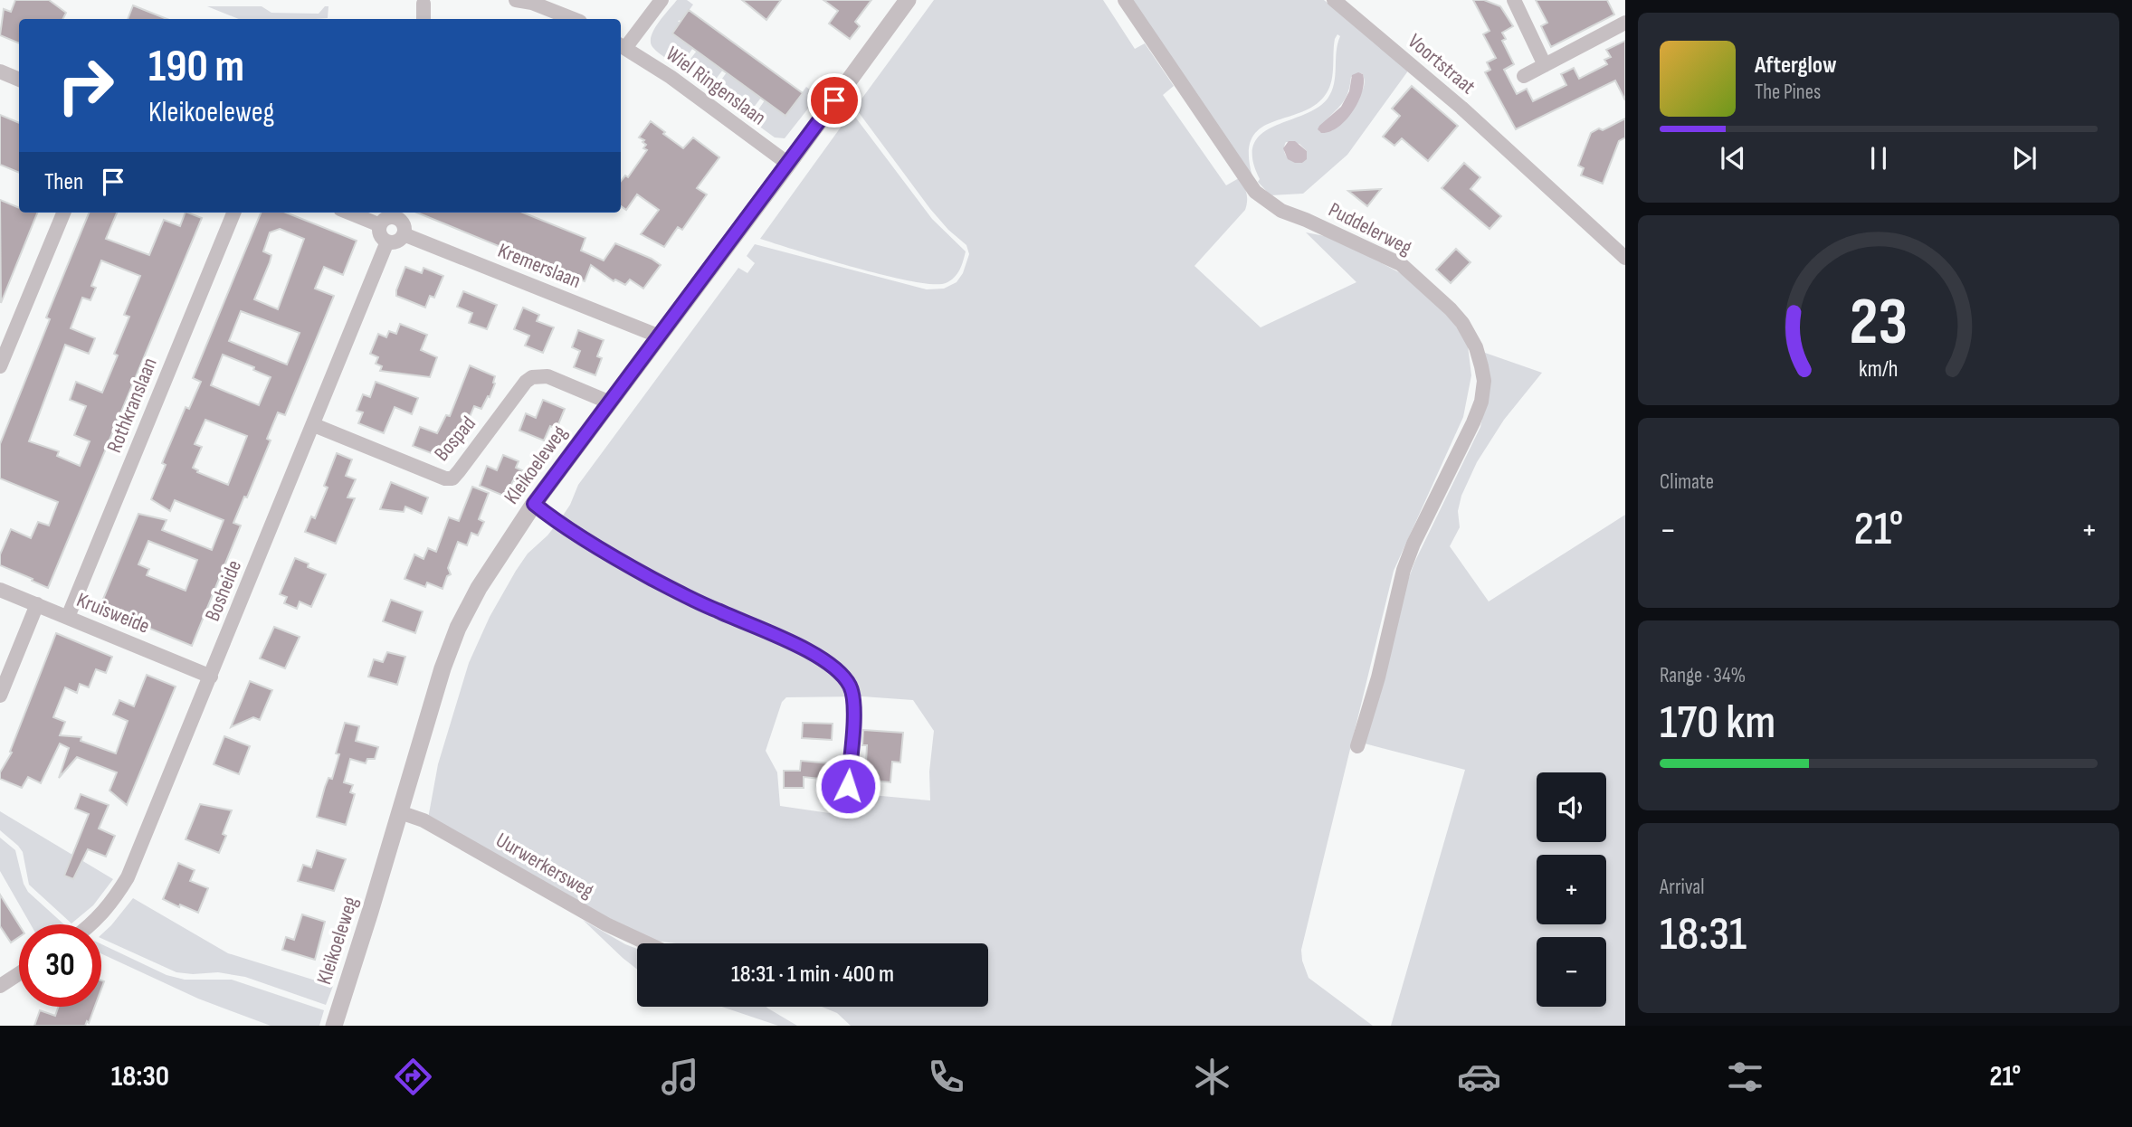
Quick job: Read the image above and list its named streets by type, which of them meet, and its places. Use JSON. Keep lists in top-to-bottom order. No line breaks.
{"streets":{"street":["Voortstraat","Wiel Ringenslaan","Puddelerweg","Kremerslaan","Rothkranslaan","Bospad","Kleikoeleweg","Bosheide","Kruisweide","Uurwerkersweg"]},"crossings":[["Wiel Ringenslaan","Kleikoeleweg"],["Kremerslaan","Kleikoeleweg"],["Kremerslaan","Bosheide"],["Rothkranslaan","Kruisweide"],["Bospad","Kleikoeleweg"],["Bospad","Bosheide"],["Kleikoeleweg","Uurwerkersweg"],["Bosheide","Kruisweide"]],"page":{"turn":["190 m","Kleikoeleweg"],"song":["Afterglow","The Pines"],"then":"Then","tile":["Climate",["Range · 34%","170 km"],["Arrival","18:31"]],"heat":["−","21°","+"],"map_buttons":["+","−"],"limit":"30","trip":"18:31 · 1 min · 400 m","tabs":["18:30","21°"],"gauge":["23","km/h"]}}
